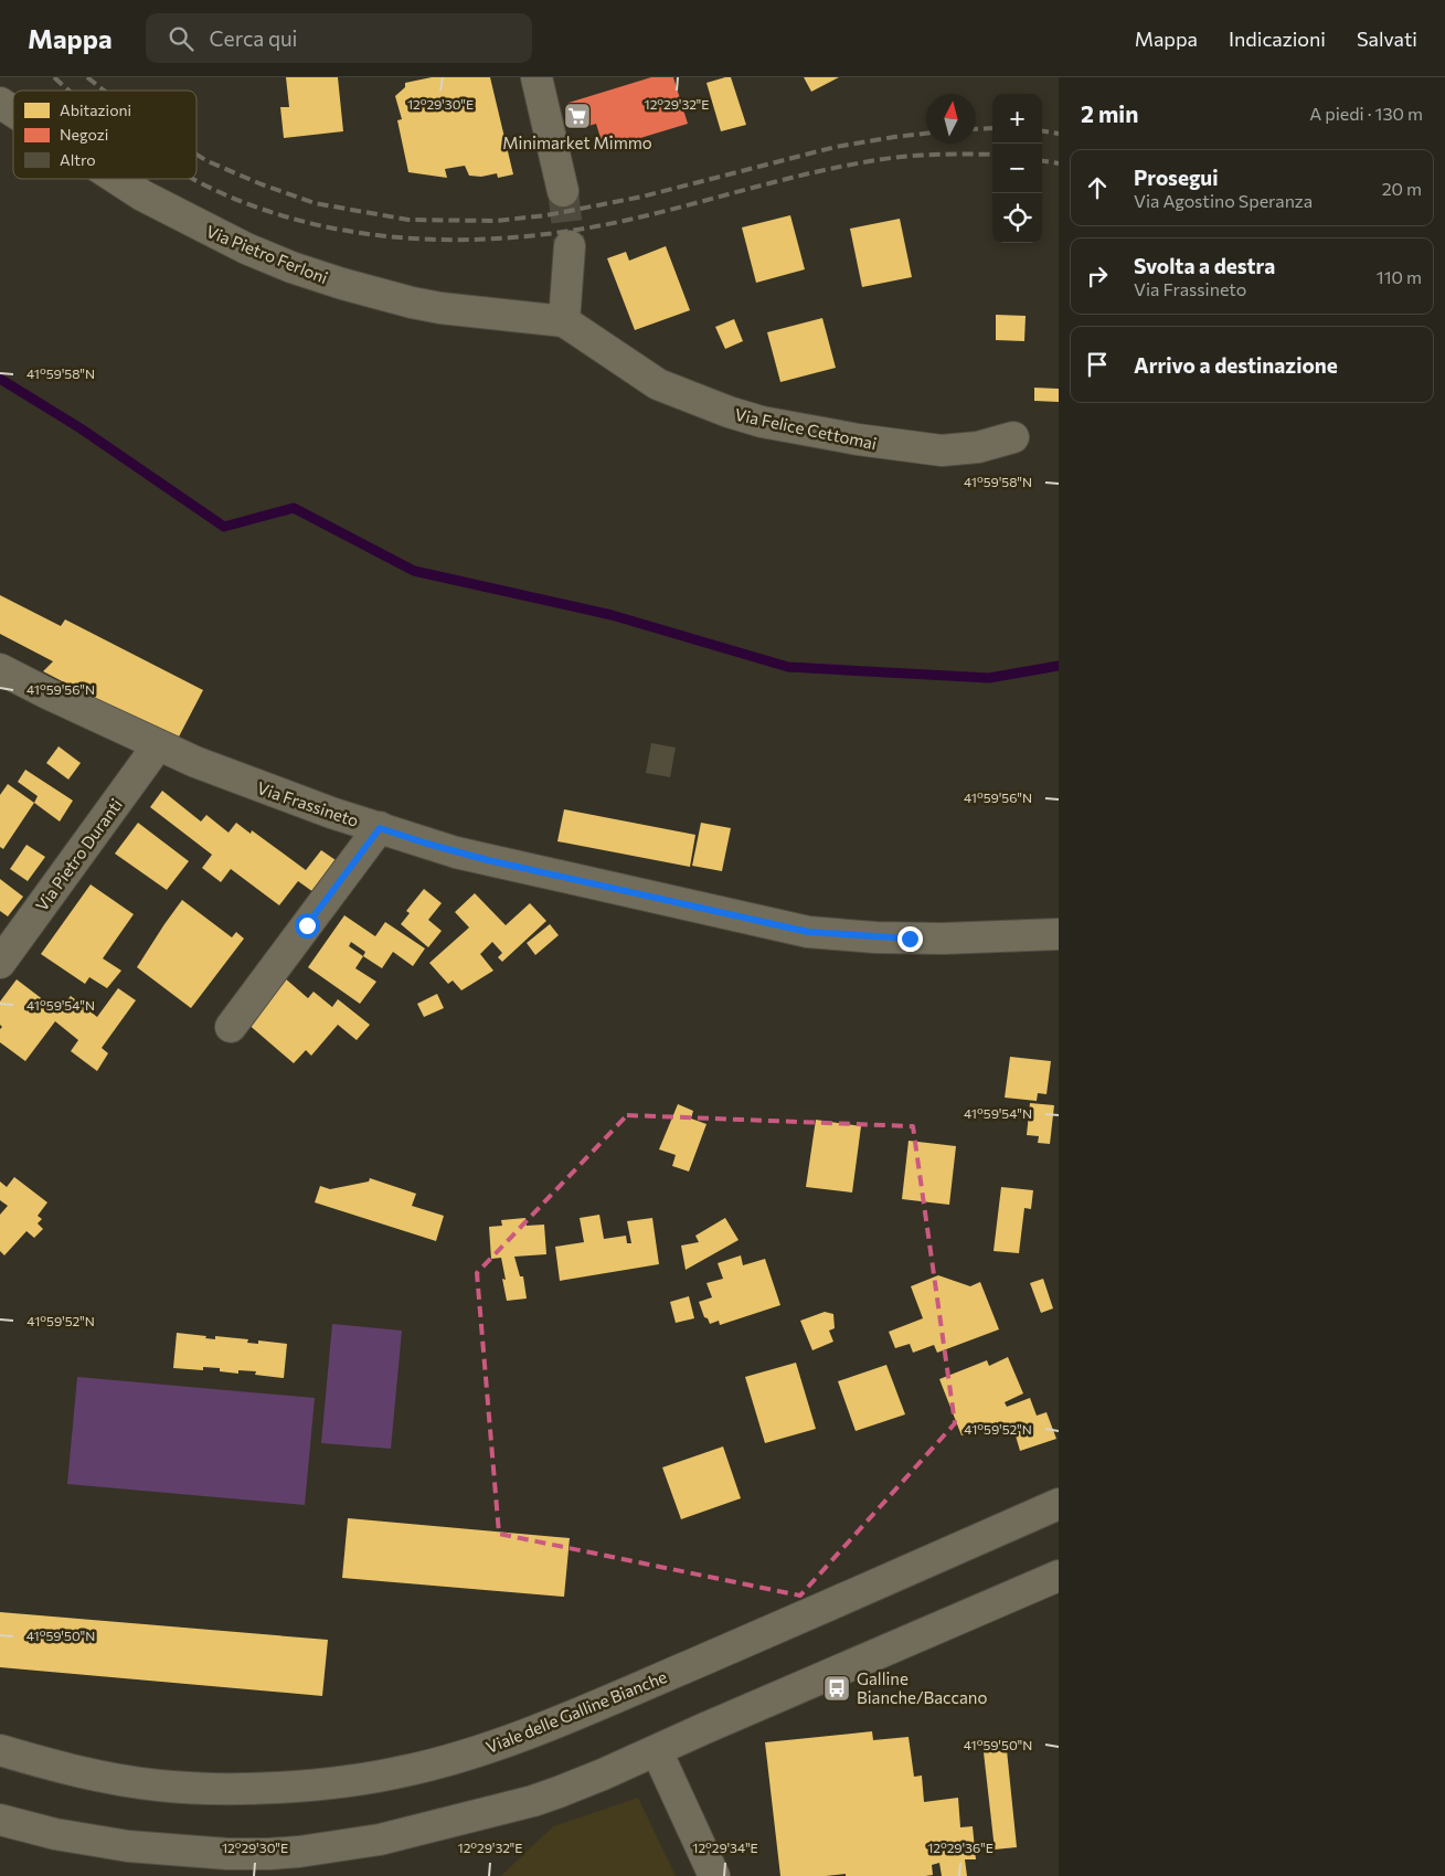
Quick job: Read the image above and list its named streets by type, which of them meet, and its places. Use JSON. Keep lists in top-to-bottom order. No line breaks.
{"streets":{"street":["Via Pietro Ferloni","Via Felice Cettomai","Via Frassineto","Via Pietro Duranti","Viale delle Galline Bianche"]},"crossings":[["Via Pietro Ferloni","Via Felice Cettomai"],["Via Frassineto","Via Pietro Duranti"]],"places":{"supermarket":["Minimarket Mimmo"],"bus stop":["Galline Bianche/Baccano"]},"legend":["Abitazioni","Negozi","Altro"],"north":"top","page":{"header":"Mappa","search":"Cerca qui","nav":["Mappa","Indicazioni","Salvati"],"heading":["2 min","A piedi · 130 m"],"map_buttons":["+","−"],"list":[["Prosegui","Via Agostino Speranza","20 m"],["Svolta a destra","Via Frassineto","110 m"],"Arrivo a destinazione"]},"coordinates":["12°29'30\"E","12°29'32\"E","41°59'58\"N","41°59'56\"N","41°59'54\"N","41°59'52\"N","41°59'50\"N","12°29'34\"E","12°29'36\"E"]}
